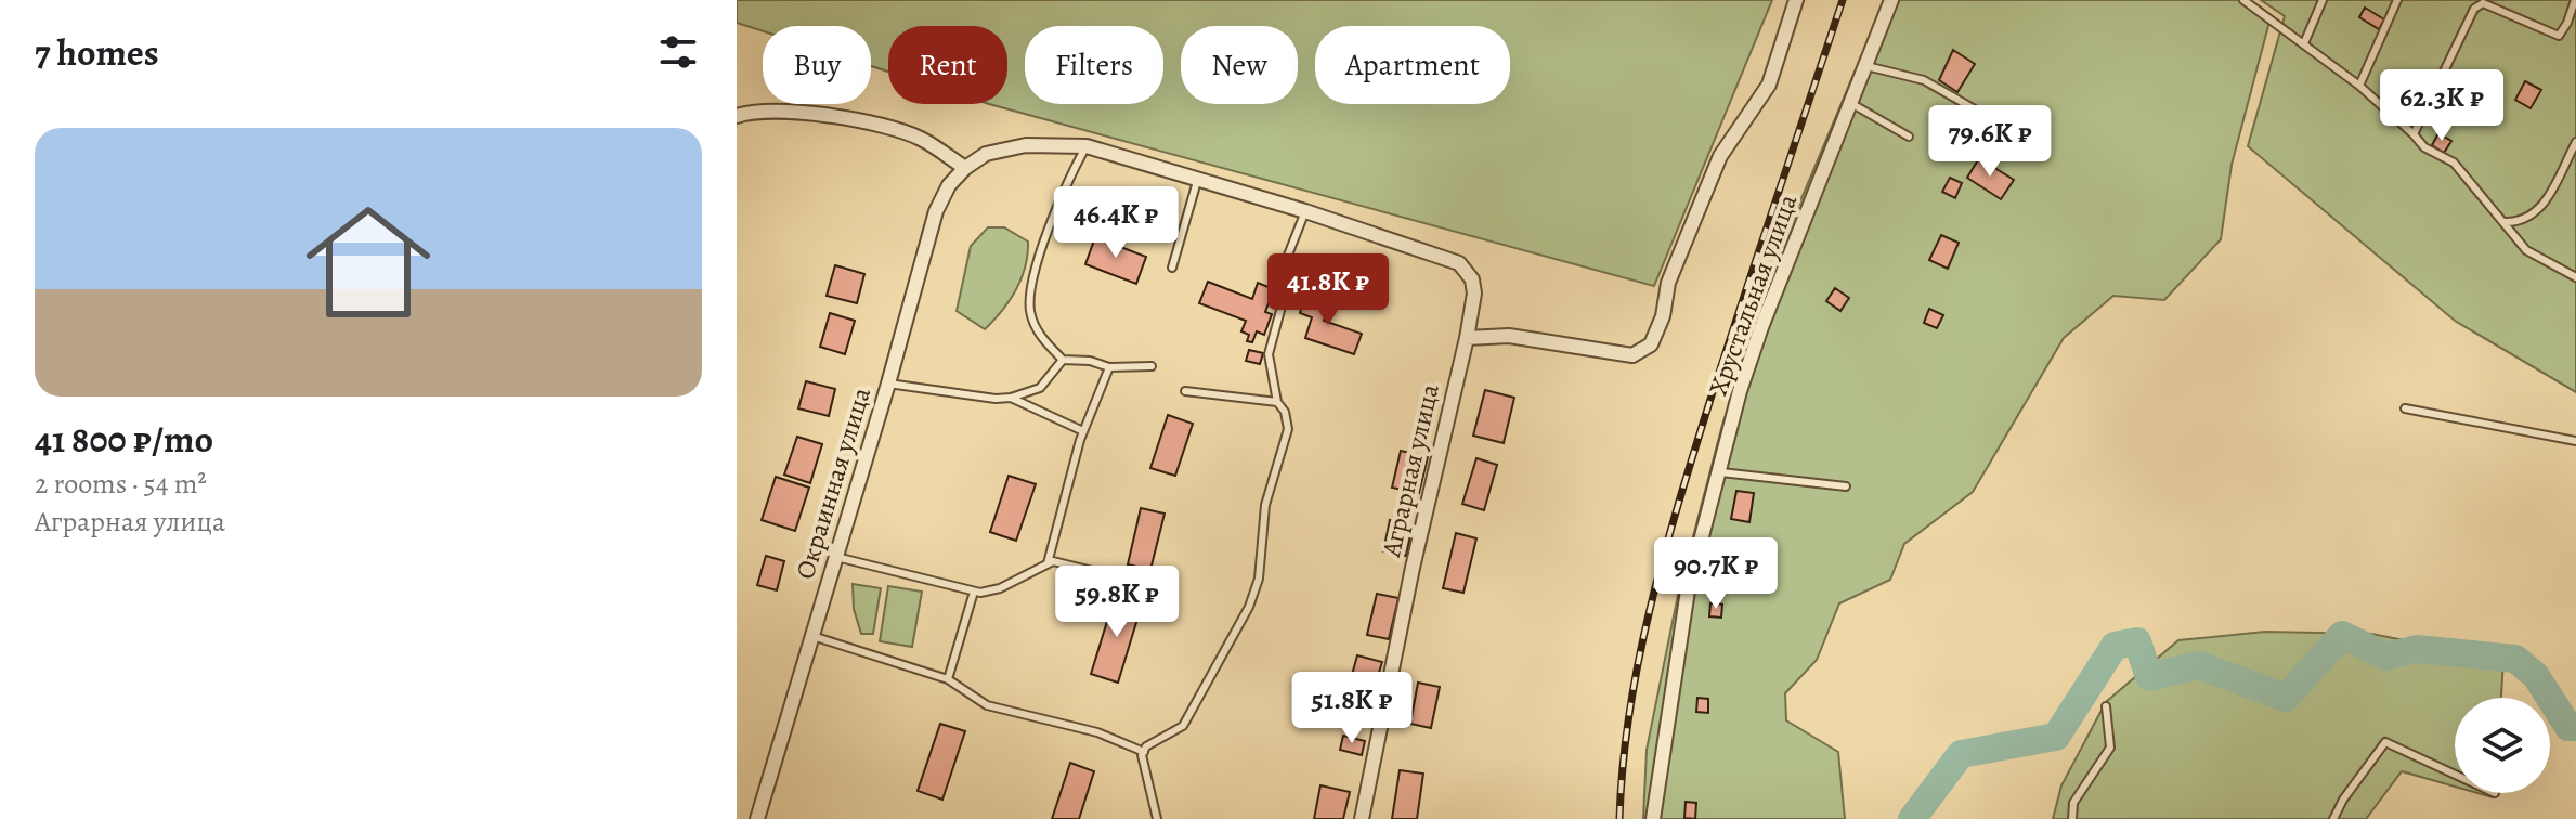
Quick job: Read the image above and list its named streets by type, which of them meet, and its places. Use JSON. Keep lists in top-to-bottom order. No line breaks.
{"streets":{"street":["Хрустальная улица","Аграрная улица","Окраинная улица"]},"crossings":[["Аграрная улица","Окраинная улица"]],"page":{"heading":"7 homes","chip":["Buy","Rent","Filters","New","Apartment"],"price":["62.3K ₽","79.6K ₽","46.4K ₽","41.8K ₽","90.7K ₽","59.8K ₽","51.8K ₽"],"list":[{"name":"41 800 ₽/mo","note":"2 rooms · 54 m² · Аграрная улица"}]}}
